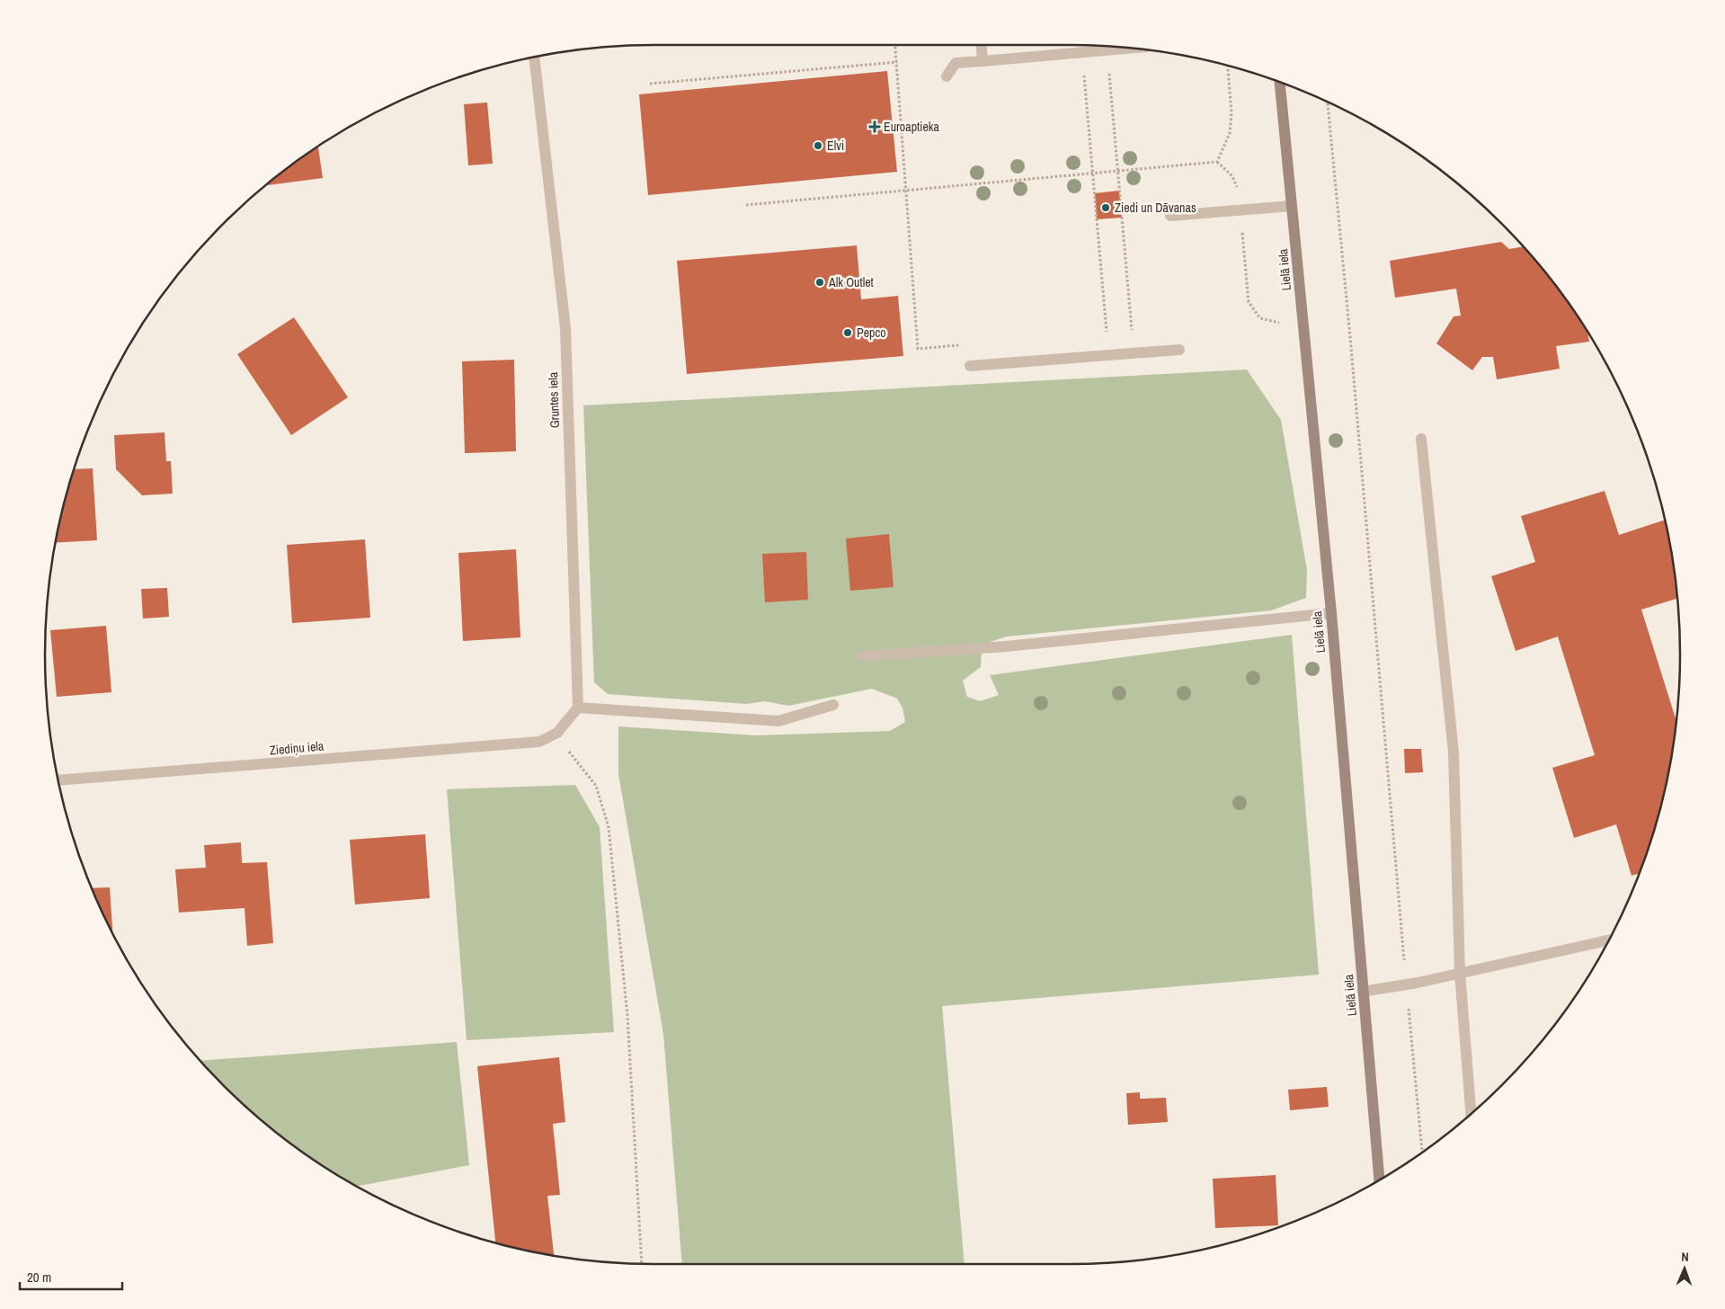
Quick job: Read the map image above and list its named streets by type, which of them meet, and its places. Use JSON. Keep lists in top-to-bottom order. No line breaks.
{"streets":{"street":["Lielā iela","Gruntes iela","Ziediņu iela"]},"places":{"health":["Euroaptieka"],"other":["Elvi","Ziedi un Dāvanas","Alk Outlet","Pepco"]},"scale_bar":"20 m","north":"top"}
